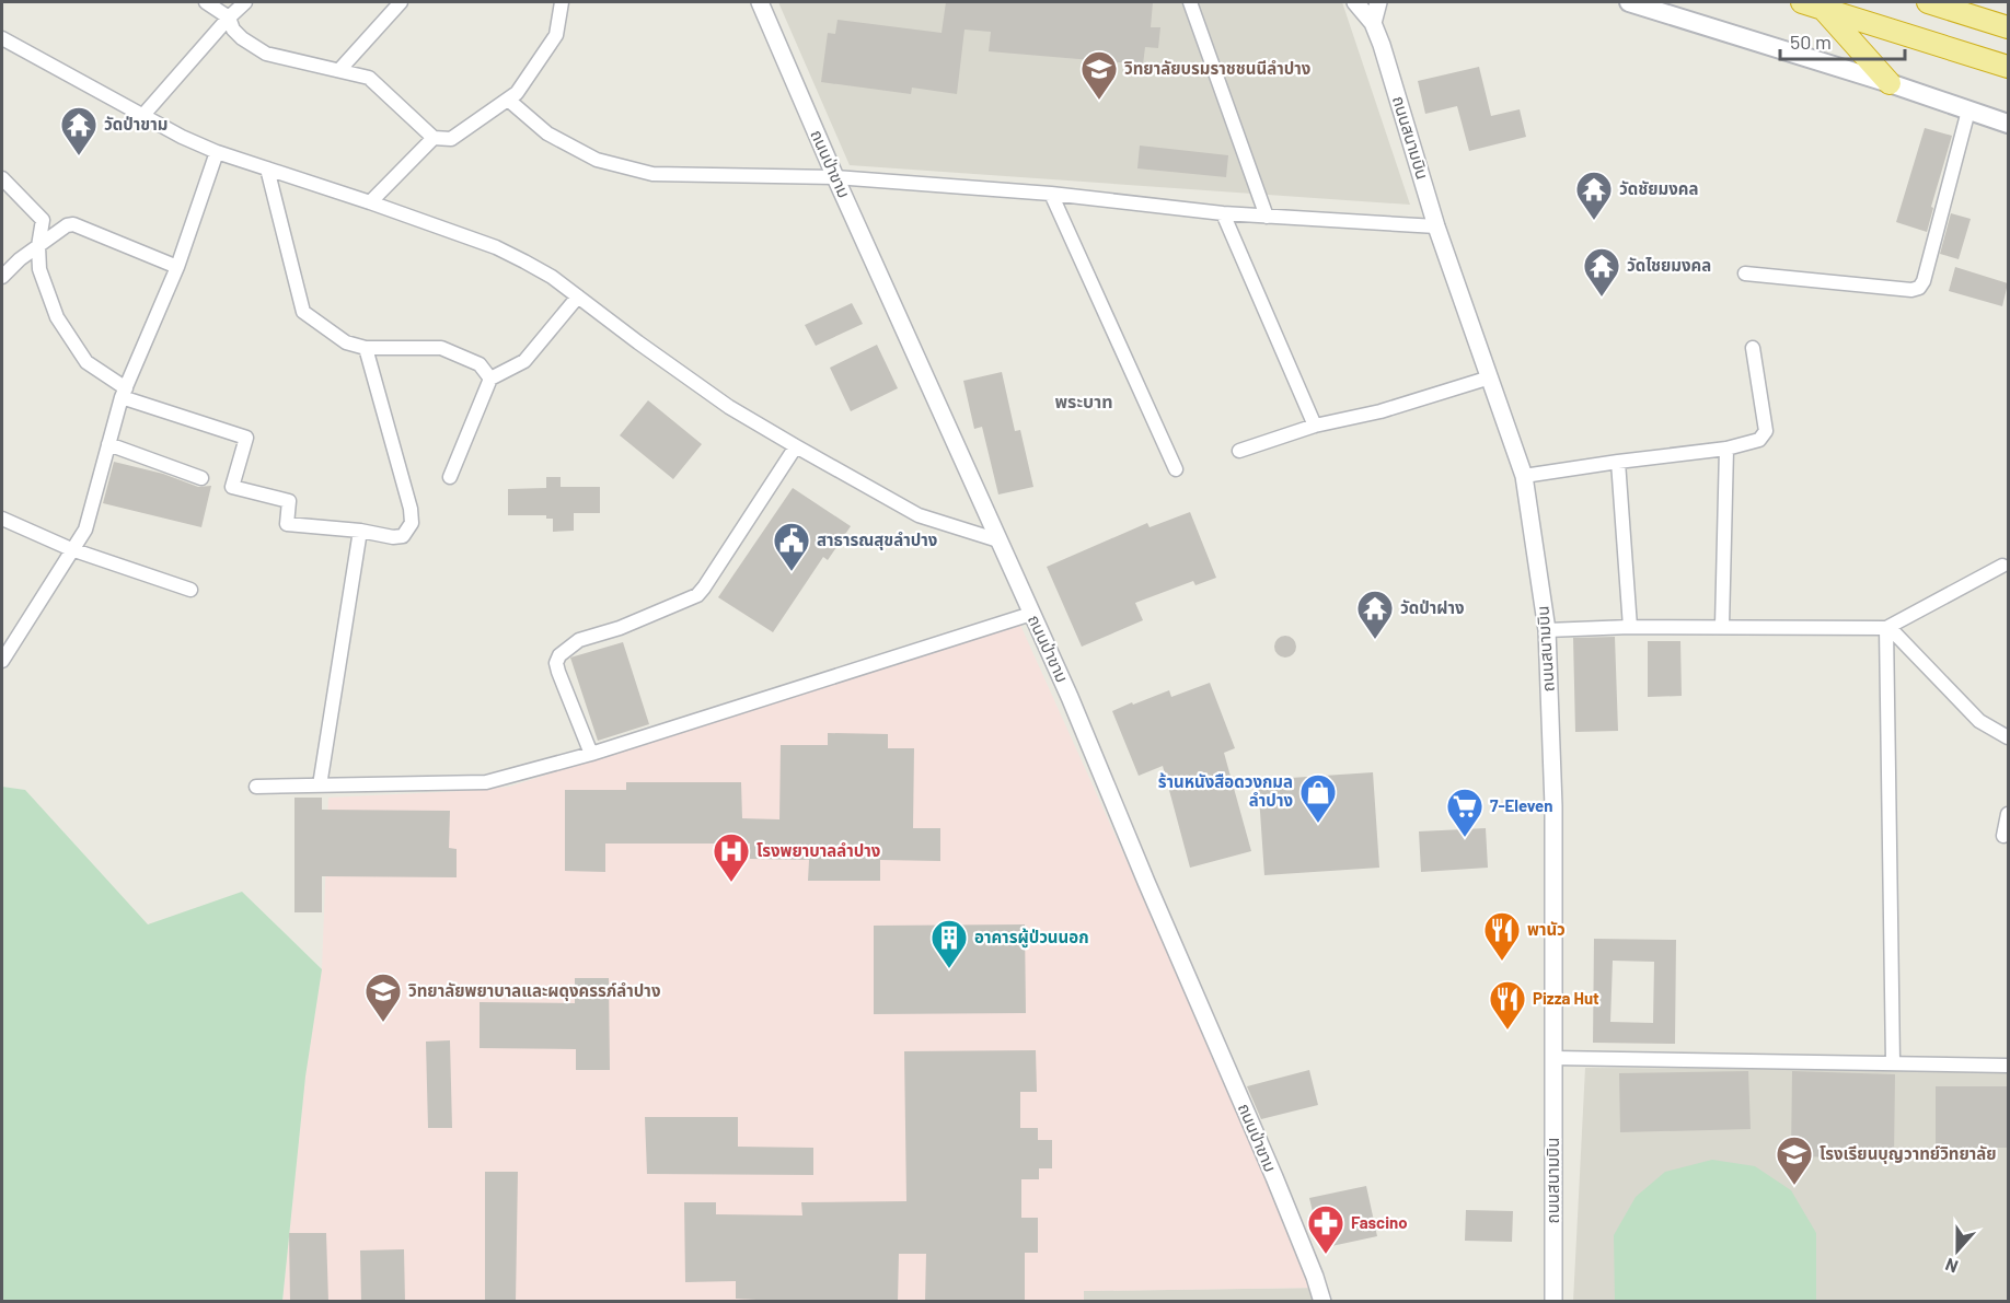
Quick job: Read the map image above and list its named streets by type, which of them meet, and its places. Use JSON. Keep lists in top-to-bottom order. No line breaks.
{"streets":{"street":["ถนนสนามบิน","ถนนป่าขาม"]},"districts":["พระบาท"],"places":{"school or university":["วิทยาลัยบรมราชชนนีลำปาง","วิทยาลัยพยาบาลและผดุงครรภ์ลําปาง","โรงเรียนบุญวาทย์วิทยาลัย"],"temple":["วัดป่าขาม","วัดชัยมงคล","วัดไชยมงคล","วัดป่าฝาง"],"public building":["สาธารณสุขลำปาง"],"shop":["ร้านหนังสือดวงกมล ลำปาง"],"supermarket":["7-Eleven"],"hospital":["โรงพยาบาลลำปาง"],"restaurant":["พานัว","Pizza Hut"],"building":["อาคารผู้ป่วนนอก"],"pharmacy":["Fascino"]},"scale_bar":"50 m","north":"bottom"}
